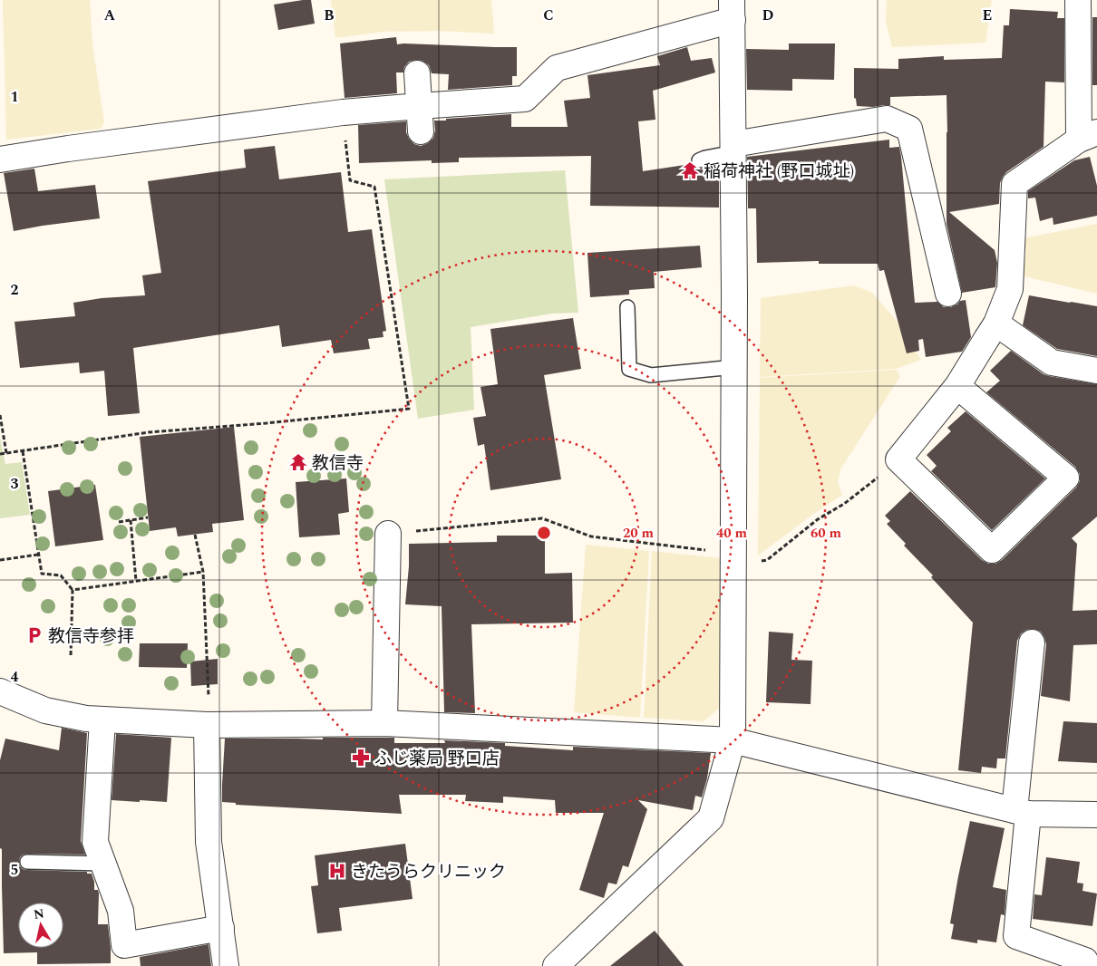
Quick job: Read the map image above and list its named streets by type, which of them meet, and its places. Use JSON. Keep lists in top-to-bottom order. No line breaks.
{"places":{"temple":["稲荷神社 (野口城址)","教信寺"],"parking":["教信寺参拝"],"pharmacy":["ふじ薬局 野口店"],"hospital":["きたうらクリニック"]},"north":"top","grid":{"columns":["A","B","C","D","E"],"rows":["1","2","3","4","5"]},"rings":["20 m","40 m","60 m"]}
